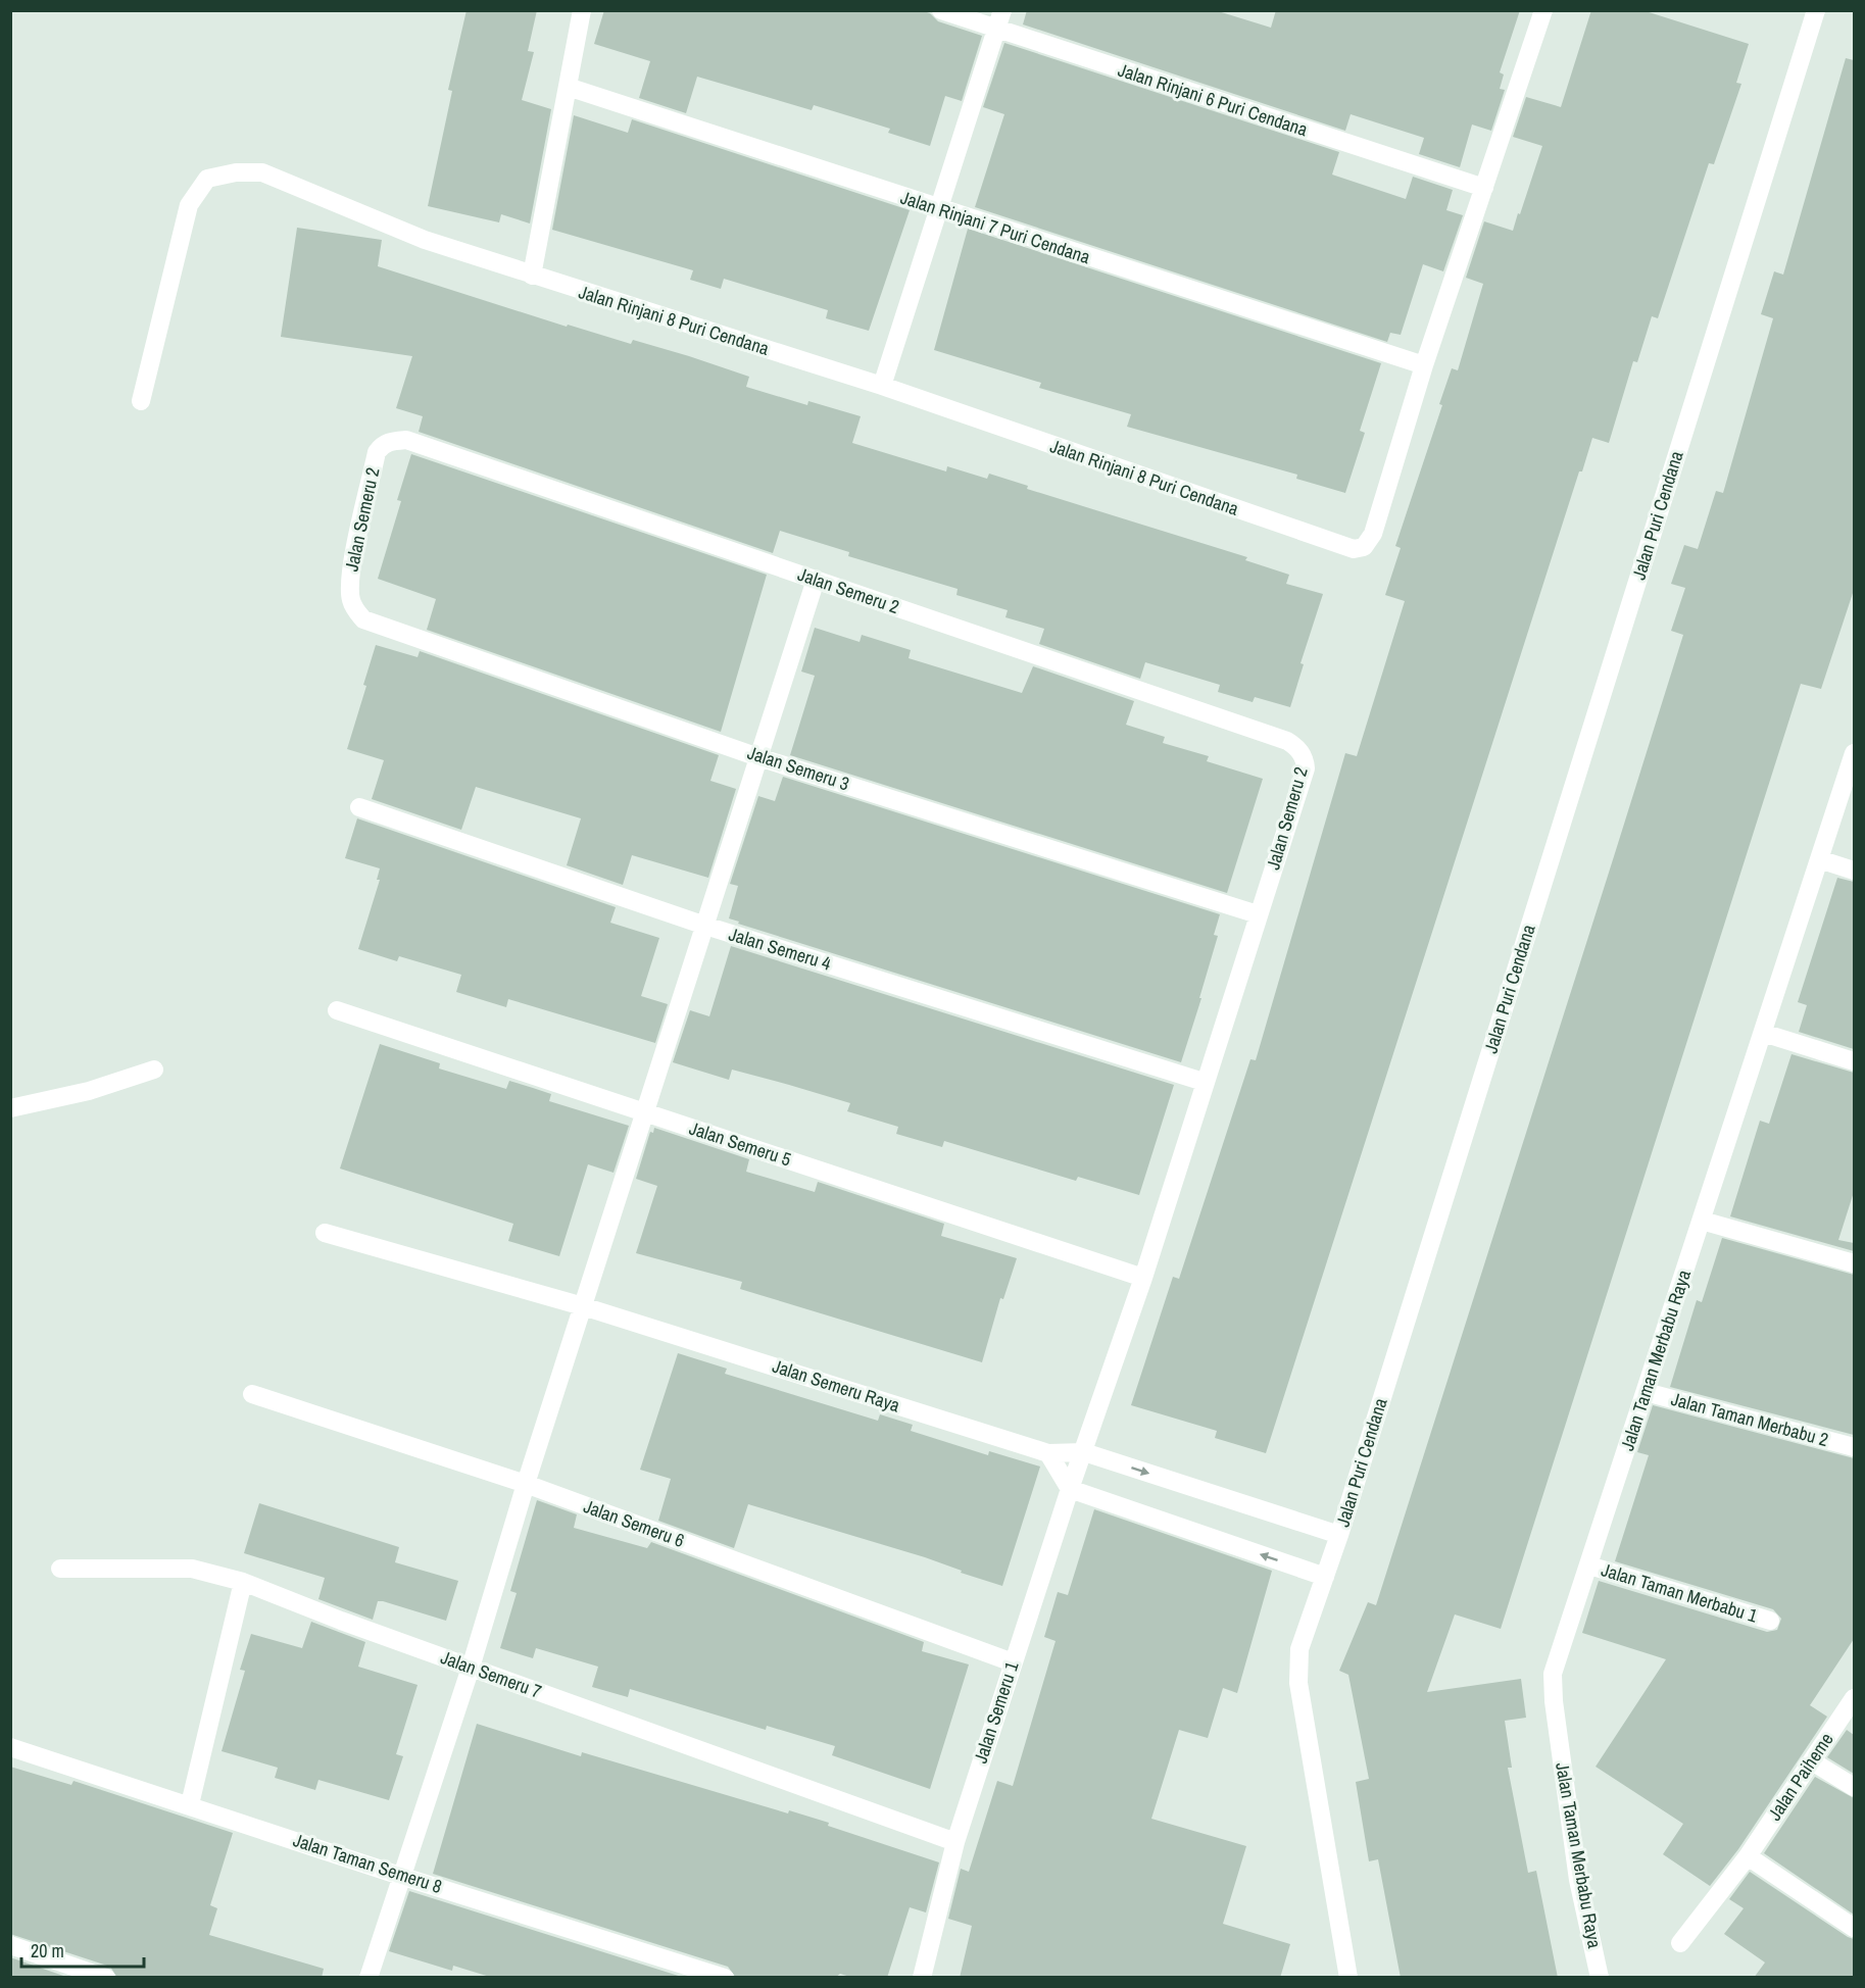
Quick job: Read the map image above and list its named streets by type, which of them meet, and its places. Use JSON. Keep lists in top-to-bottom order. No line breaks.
{"streets":{"street":["Jalan Rinjani 6 Puri Cendana","Jalan Rinjani 7 Puri Cendana","Jalan Rinjani 8 Puri Cendana","Jalan Puri Cendana","Jalan Semeru 2","Jalan Semeru 3","Jalan Semeru 4","Jalan Semeru 5","Jalan Taman Merbabu Raya","Jalan Semeru Raya","Jalan Taman Merbabu 2","Jalan Semeru 6","Jalan Taman Merbabu 1","Jalan Semeru 7","Jalan Semeru 1","Jalan Paiheme","Jalan Taman Semeru 8"]},"crossings":[["Jalan Rinjani 7 Puri Cendana","Jalan Rinjani 8 Puri Cendana"],["Jalan Semeru 2","Jalan Semeru 3"],["Jalan Semeru 2","Jalan Semeru 4"],["Jalan Semeru 2","Jalan Semeru 5"],["Jalan Semeru 2","Jalan Semeru 1"],["Jalan Semeru 5","Jalan Semeru 1"],["Jalan Taman Merbabu Raya","Jalan Taman Merbabu 2"],["Jalan Taman Merbabu Raya","Jalan Taman Merbabu 1"],["Jalan Semeru Raya","Jalan Semeru 1"],["Jalan Semeru 6","Jalan Semeru 1"],["Jalan Semeru 7","Jalan Semeru 1"]],"scale_bar":"20 m"}
